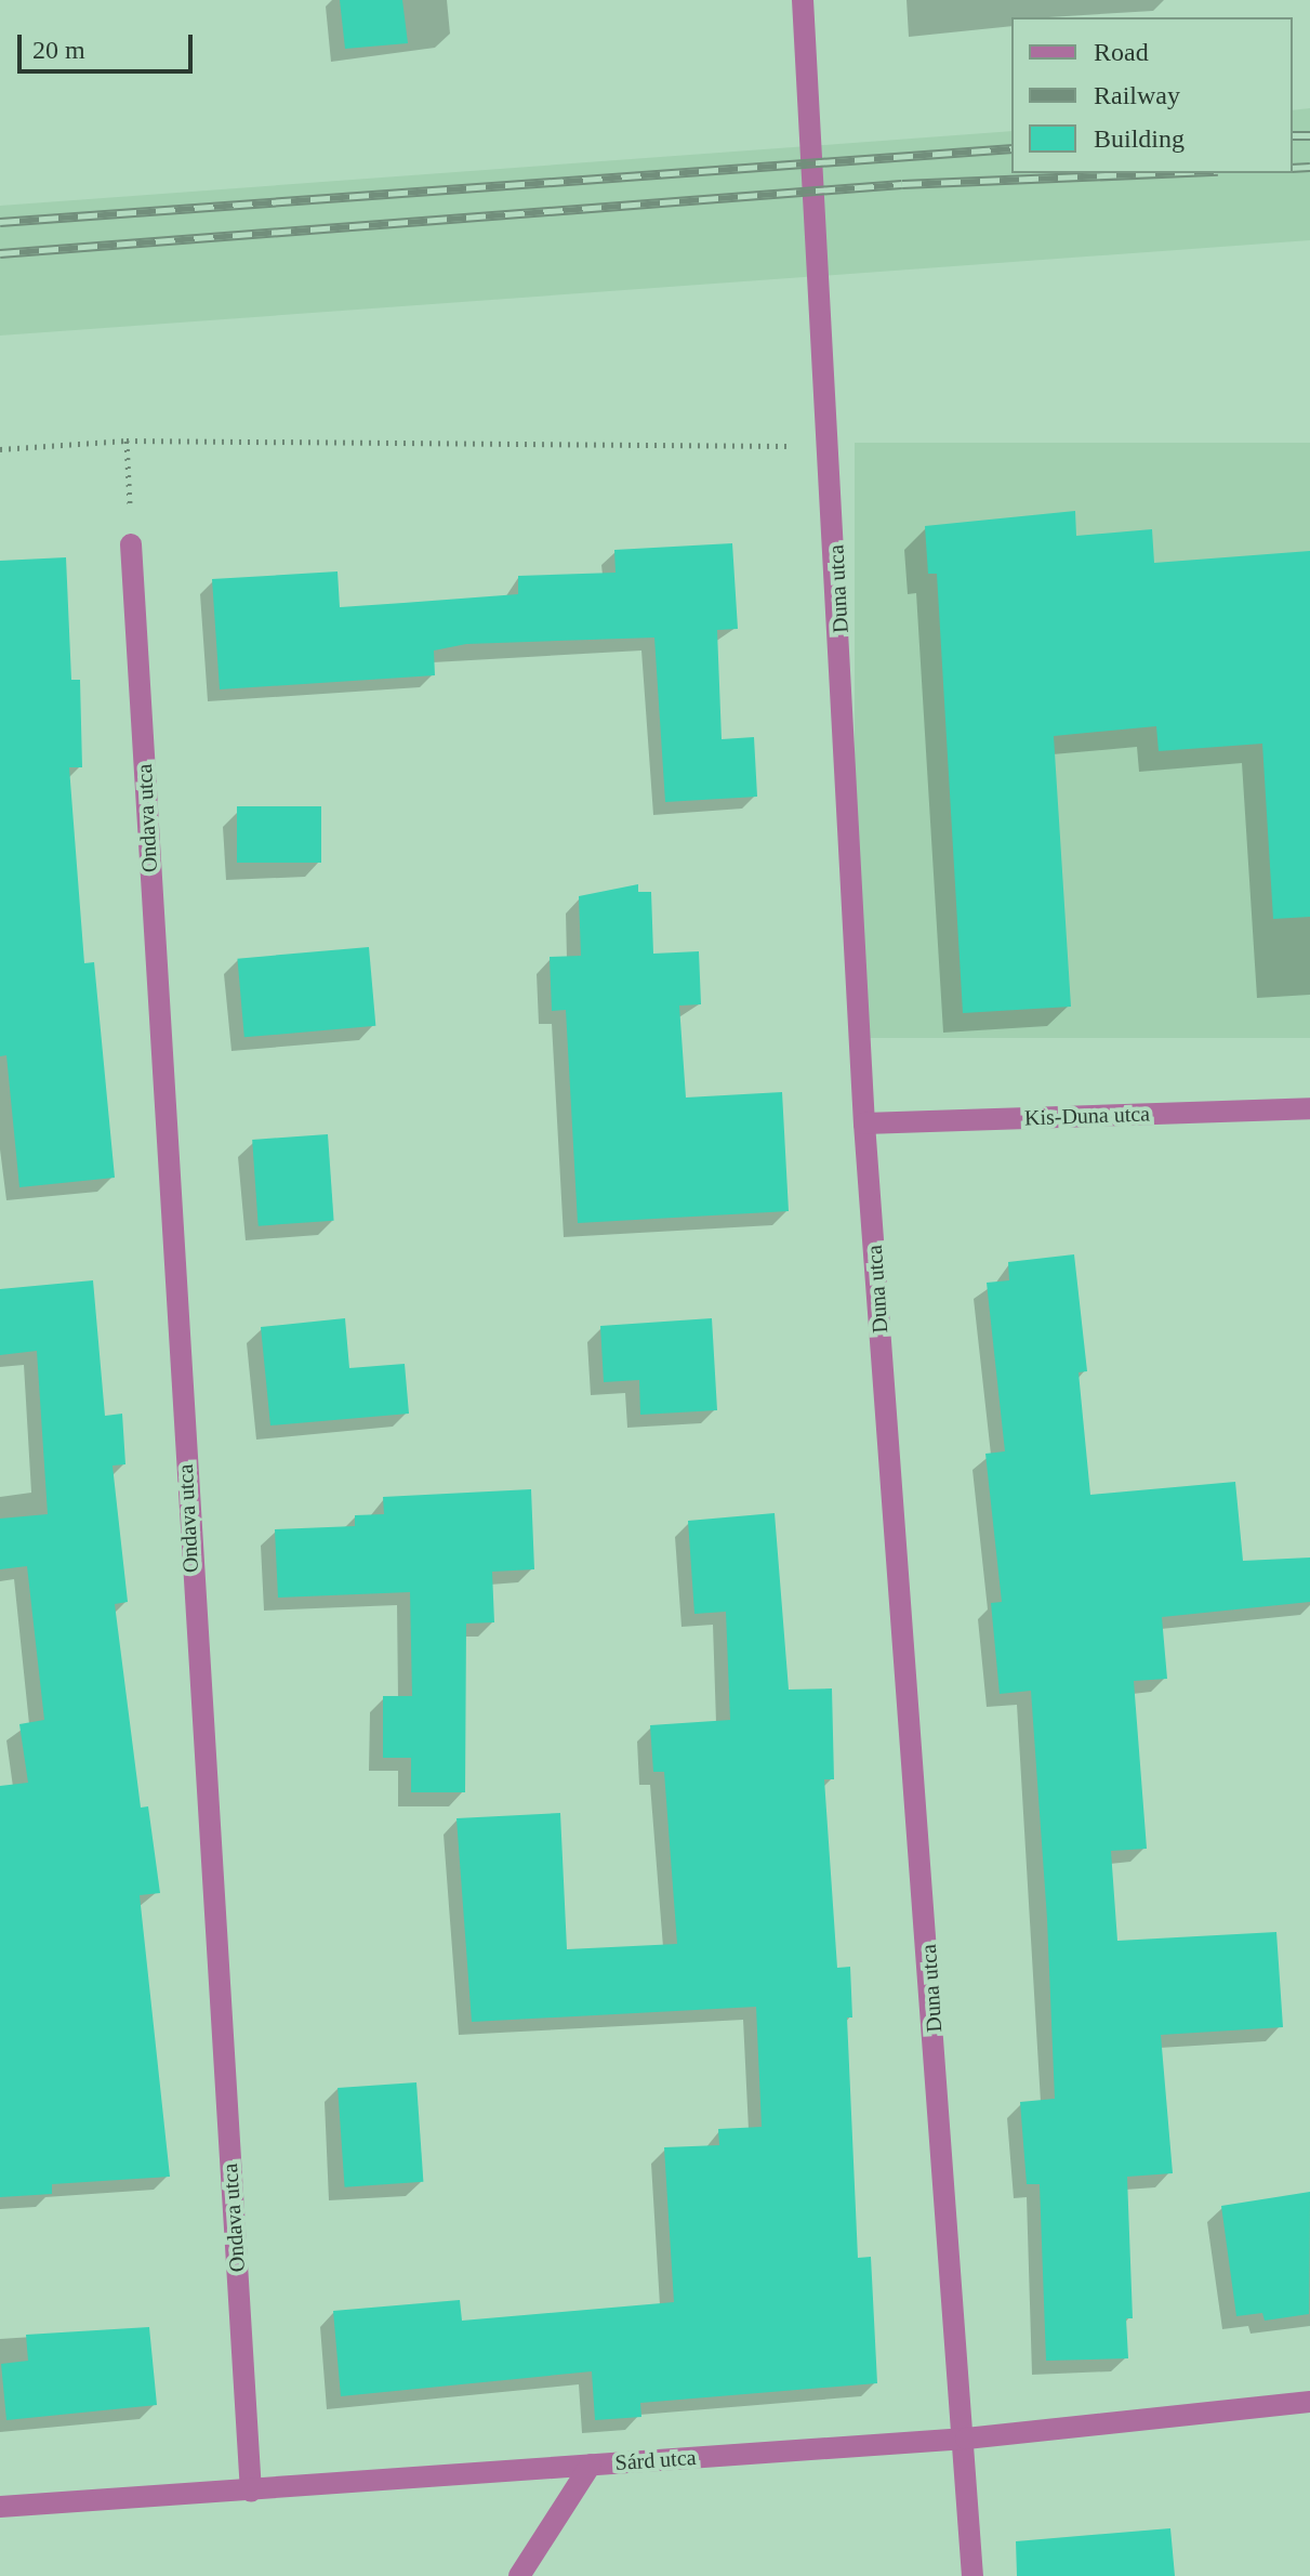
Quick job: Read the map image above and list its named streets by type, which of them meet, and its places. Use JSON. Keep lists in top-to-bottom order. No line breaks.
{"streets":{"street":["Duna utca","Ondava utca","Kis-Duna utca","Sárd utca"]},"crossings":[["Duna utca","Kis-Duna utca"],["Duna utca","Sárd utca"],["Ondava utca","Sárd utca"]],"legend":["Road","Railway","Building"],"scale_bar":"20 m"}
